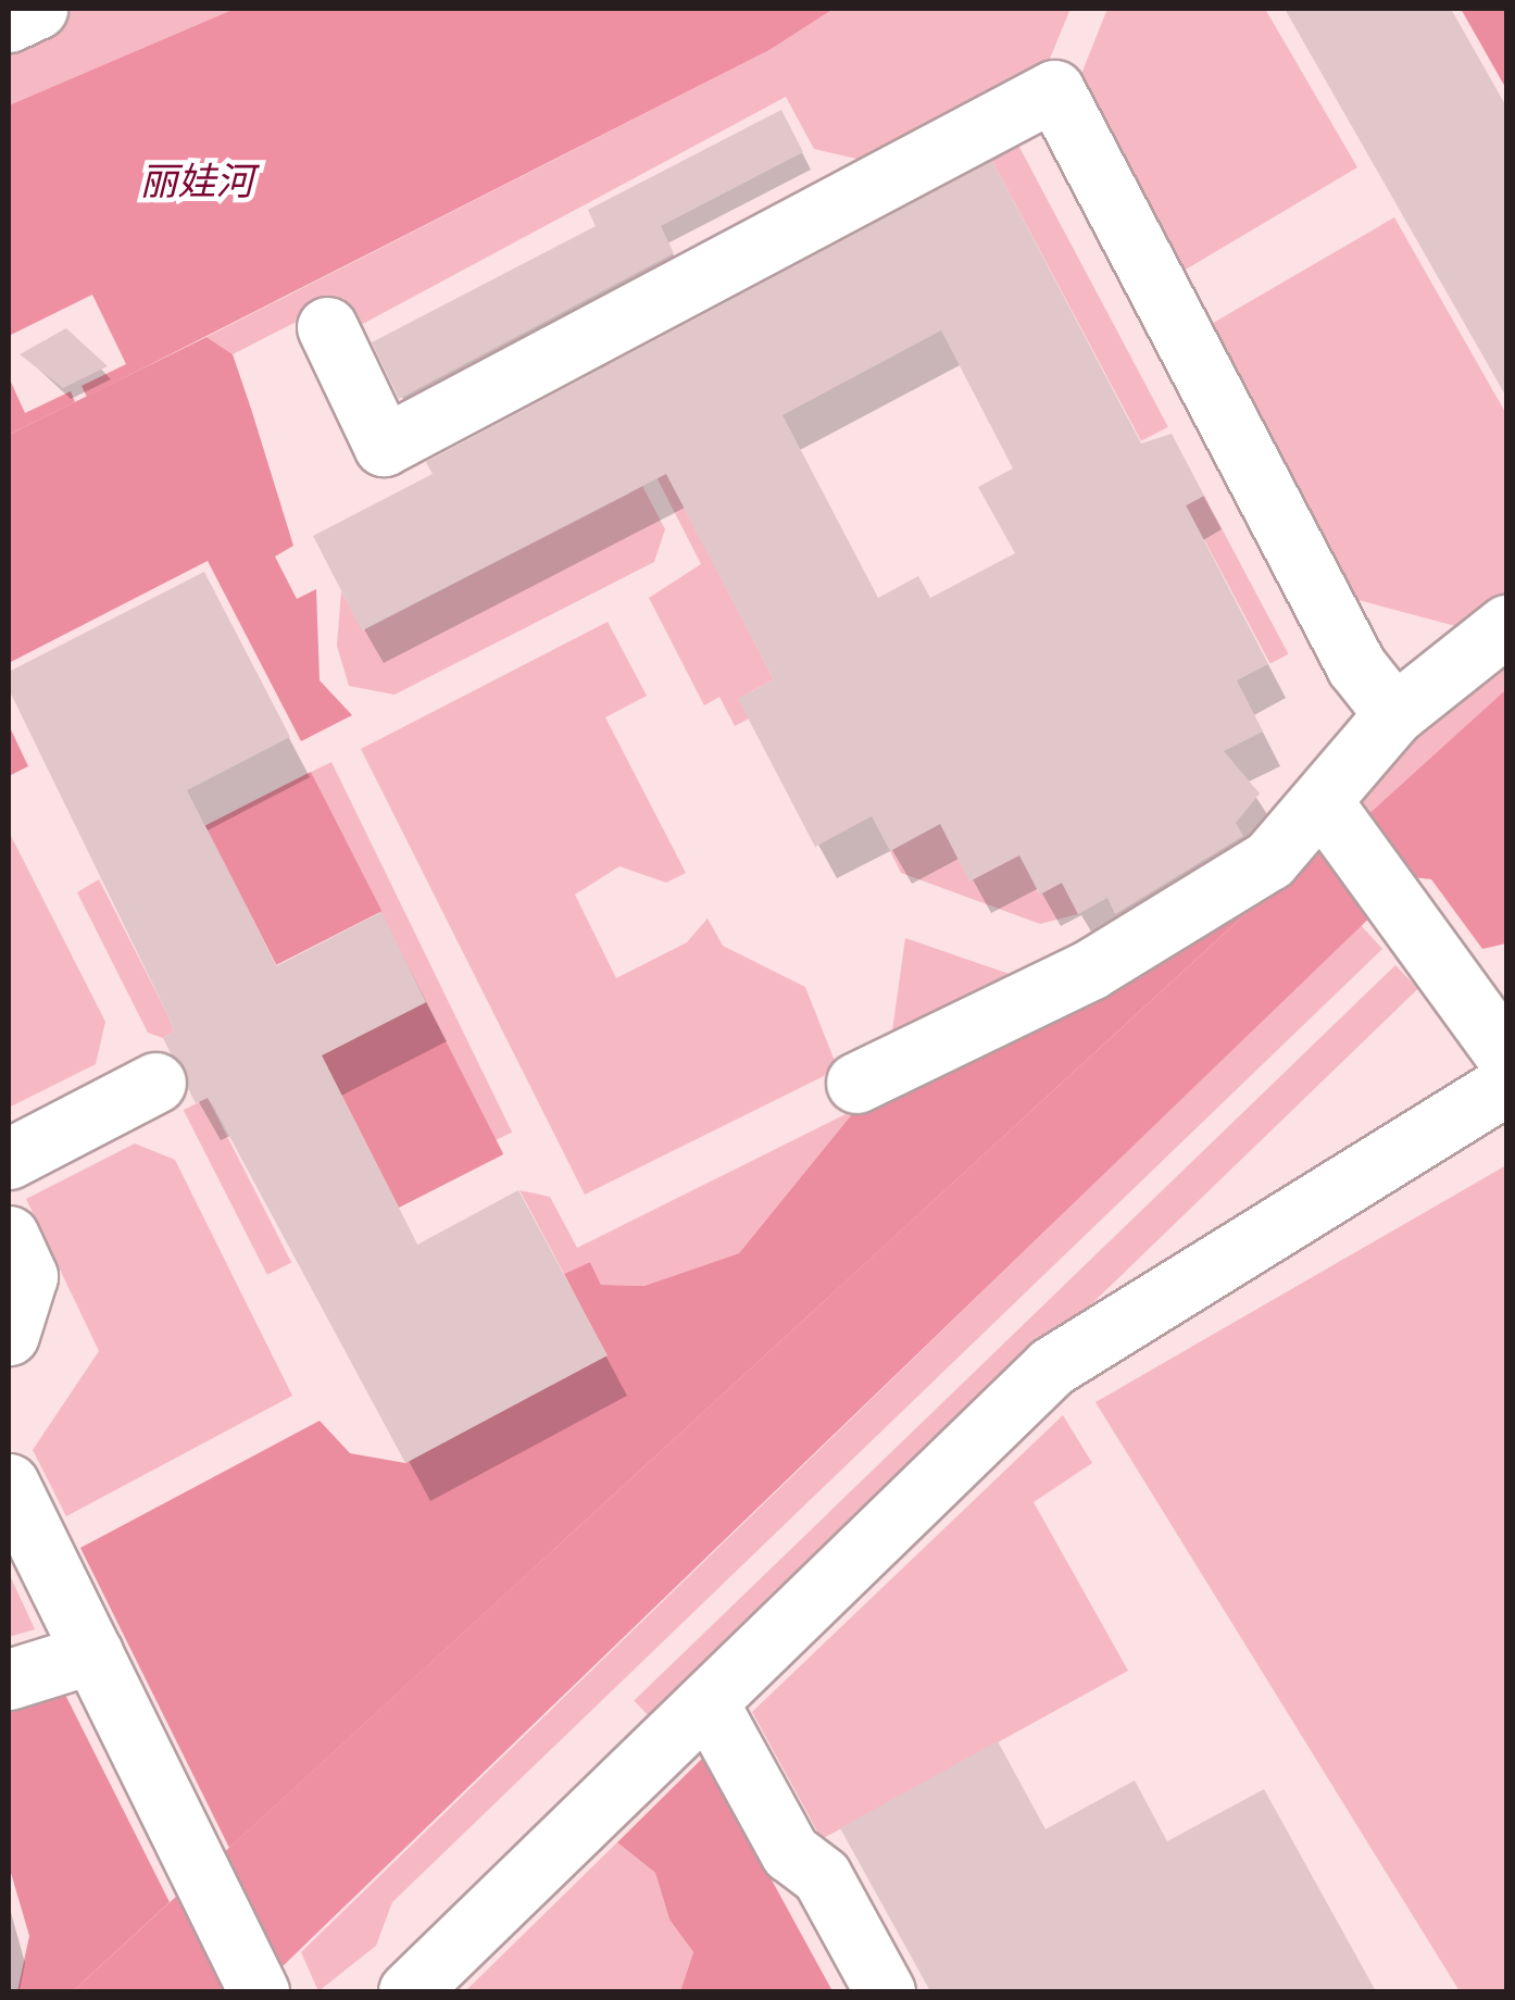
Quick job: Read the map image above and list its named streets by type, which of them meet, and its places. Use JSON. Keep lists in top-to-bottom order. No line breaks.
{"water":["丽娃河"]}
